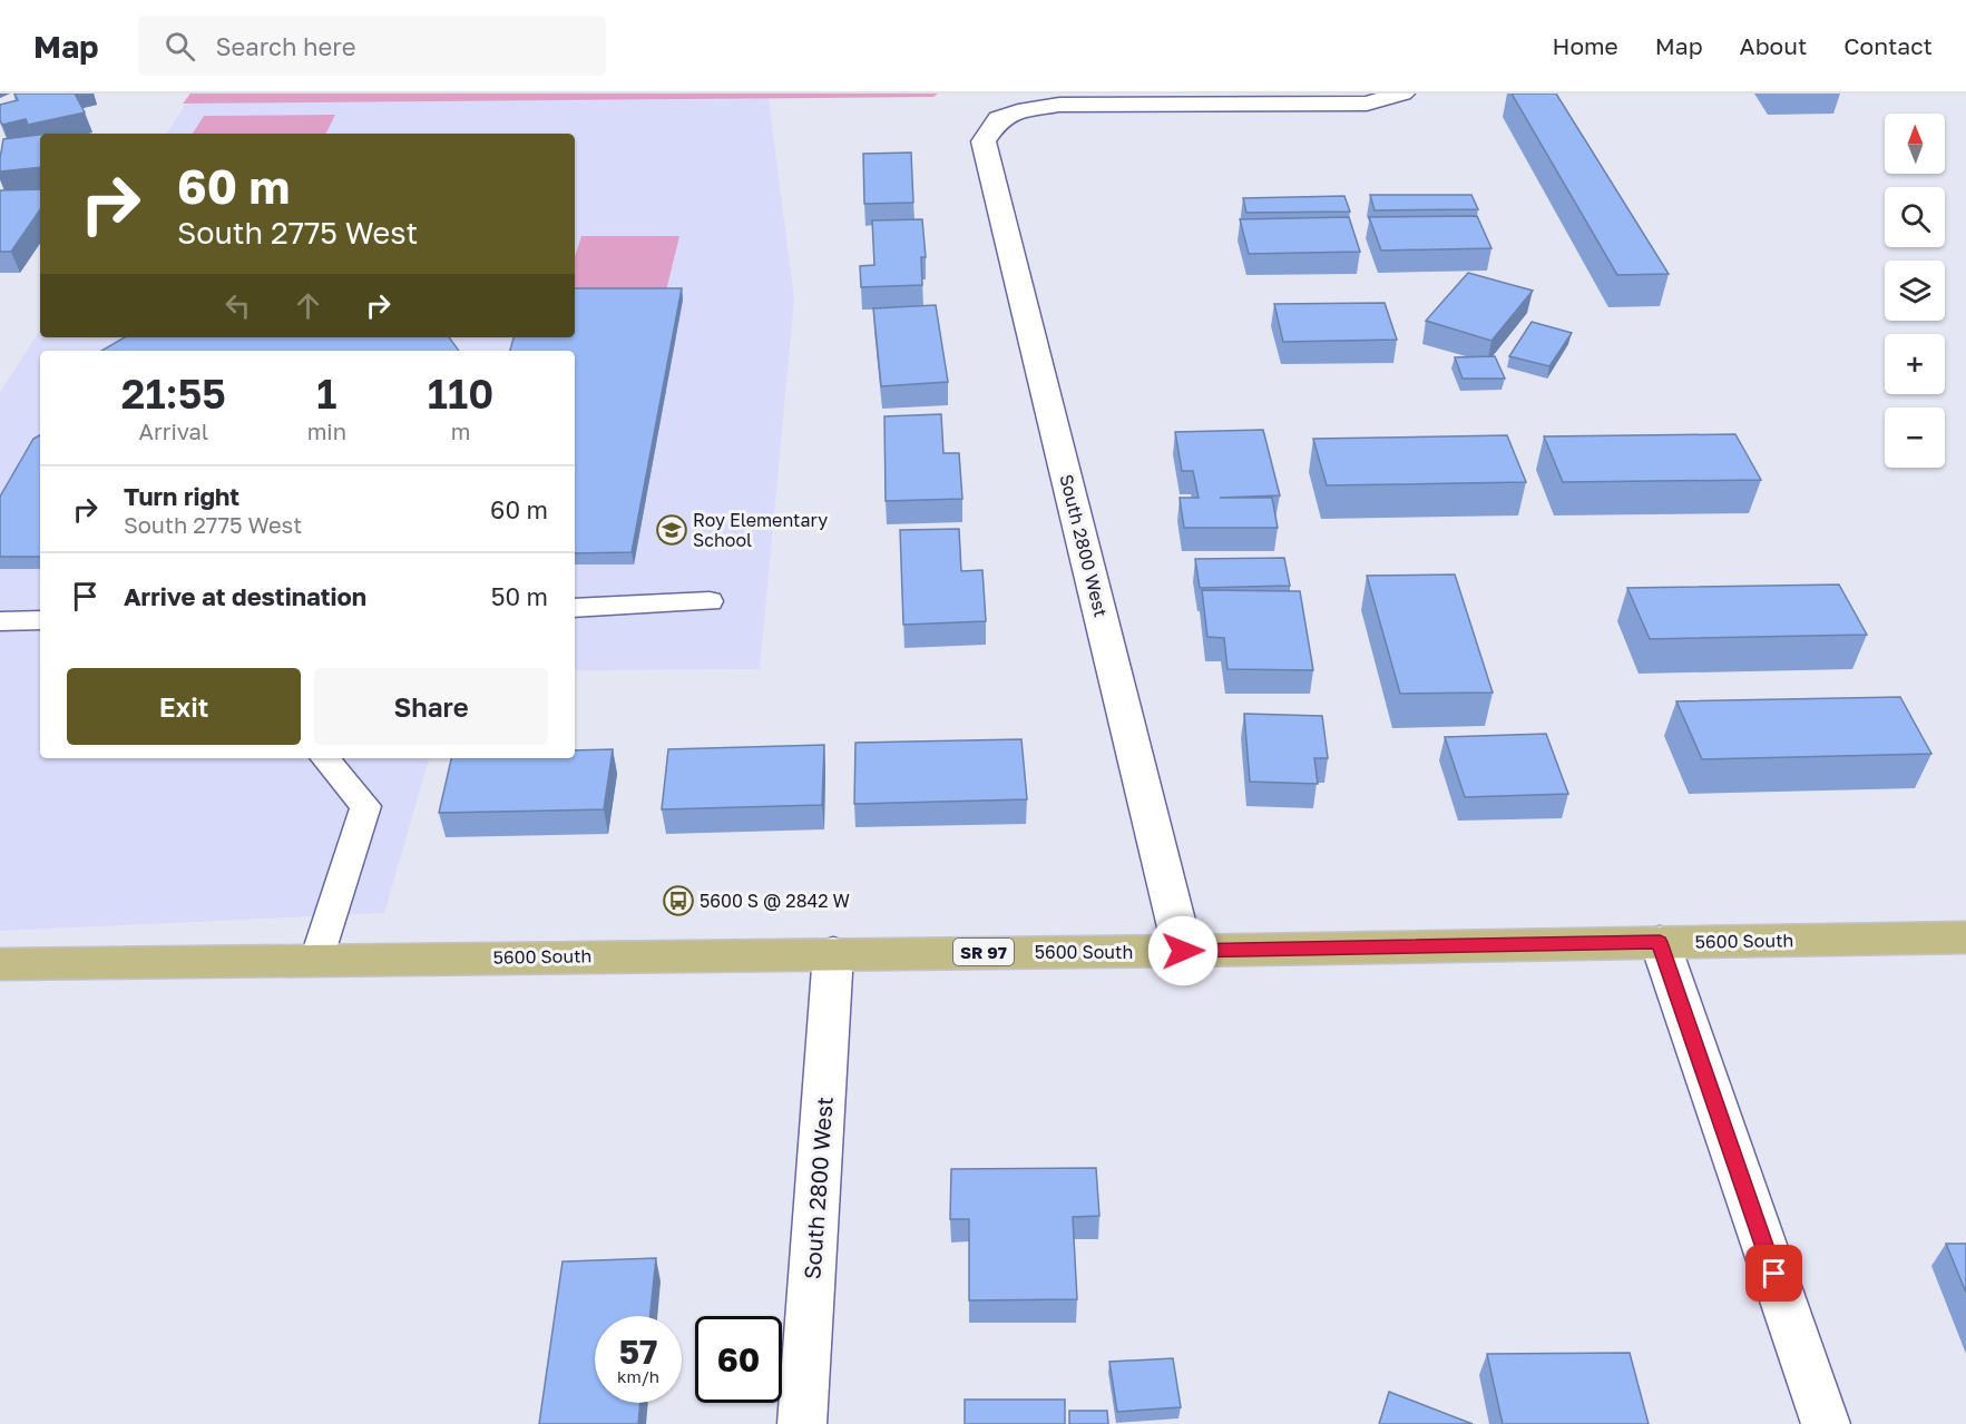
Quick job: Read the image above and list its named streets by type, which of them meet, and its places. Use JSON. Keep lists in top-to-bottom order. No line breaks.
{"streets":{"main road":["5600 South","SR 97"],"street":["South 2800 West"]},"crossings":[["South 2800 West","5600 South"]],"places":{"school or university":["Roy Elementary School"],"bus stop":["5600 S @ 2842 W"]},"north":"top","page":{"header":"Map","search":"Search here","nav":["Home","Map","About","Contact"],"map_buttons":["+","−"],"turn":["60 m","South 2775 West"],"eta":["21:55","Arrival","1","min","110","m"],"list":[{"name":"Turn right","note":"South 2775 West","value":"60 m"},{"name":"Arrive at destination","value":"50 m"}],"buttons":["Exit","Share"],"speed":"57 km/h","limit":"60"}}
